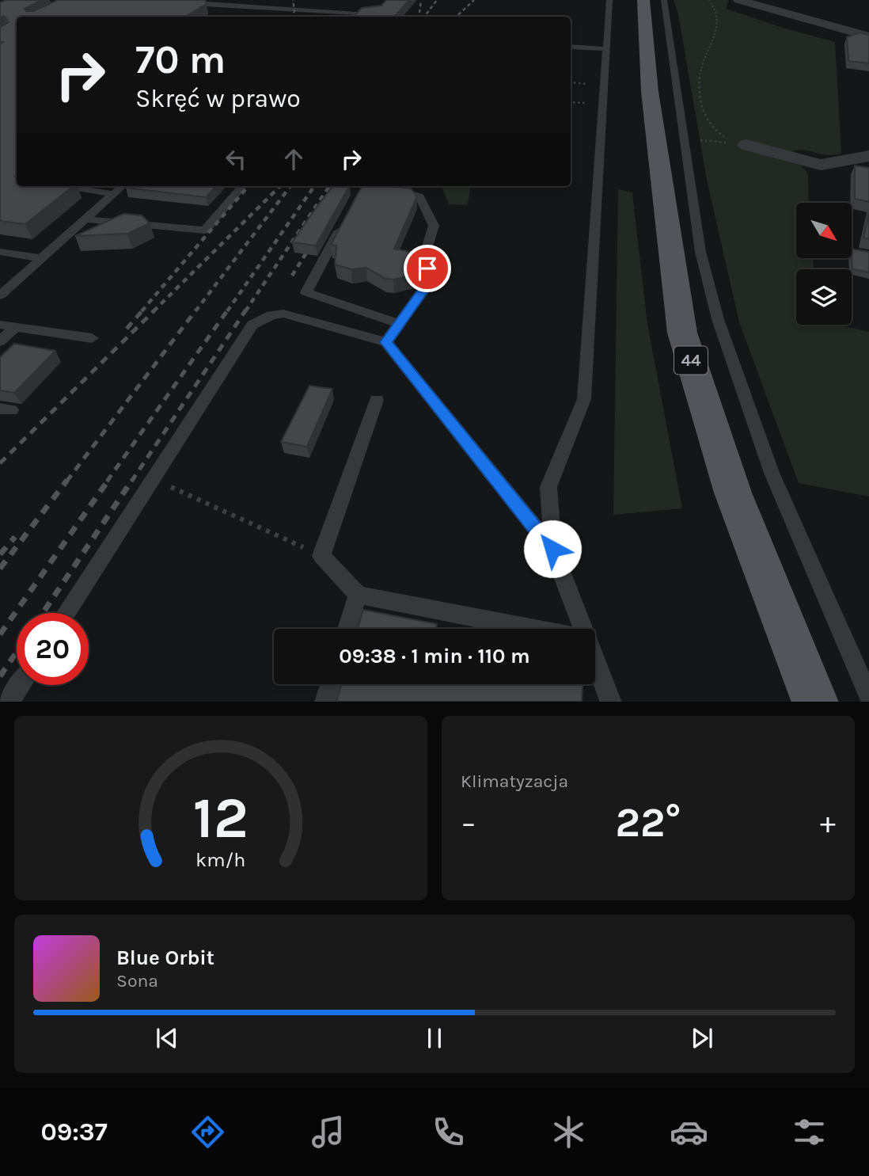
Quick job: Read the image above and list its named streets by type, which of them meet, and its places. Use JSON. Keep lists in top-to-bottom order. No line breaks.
{"streets":{"main road":["44"]},"north":"bottom right","page":{"turn":["70 m","Skręć w prawo"],"limit":"20","trip":"09:38 · 1 min · 110 m","tile":"Klimatyzacja","heat":["−","22°","+"],"song":["Blue Orbit","Sona"],"tabs":"09:37","gauge":["12","km/h"]}}
